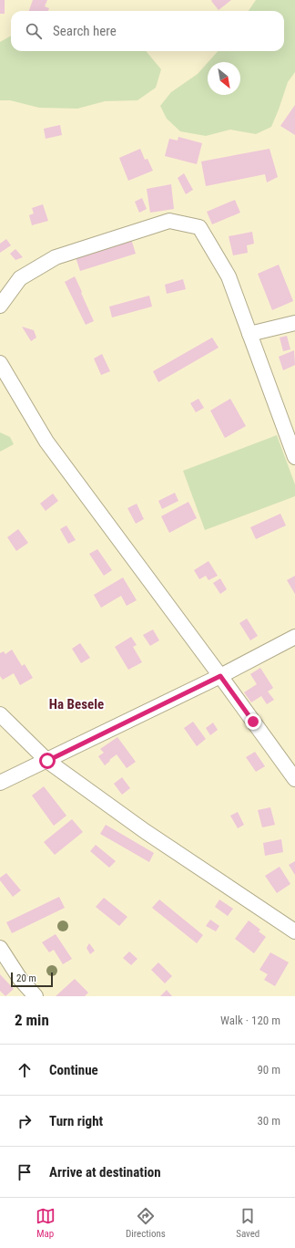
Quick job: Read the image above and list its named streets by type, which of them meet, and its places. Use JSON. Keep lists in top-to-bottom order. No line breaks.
{"districts":["Ha Besele"],"scale_bar":"20 m","north":"bottom right","page":{"search":"Search here","scale":"20 m","heading":["2 min","Walk · 120 m"],"list":[["Continue","90 m"],["Turn right","30 m"],"Arrive at destination"],"nav":["Map","Directions","Saved"]}}
